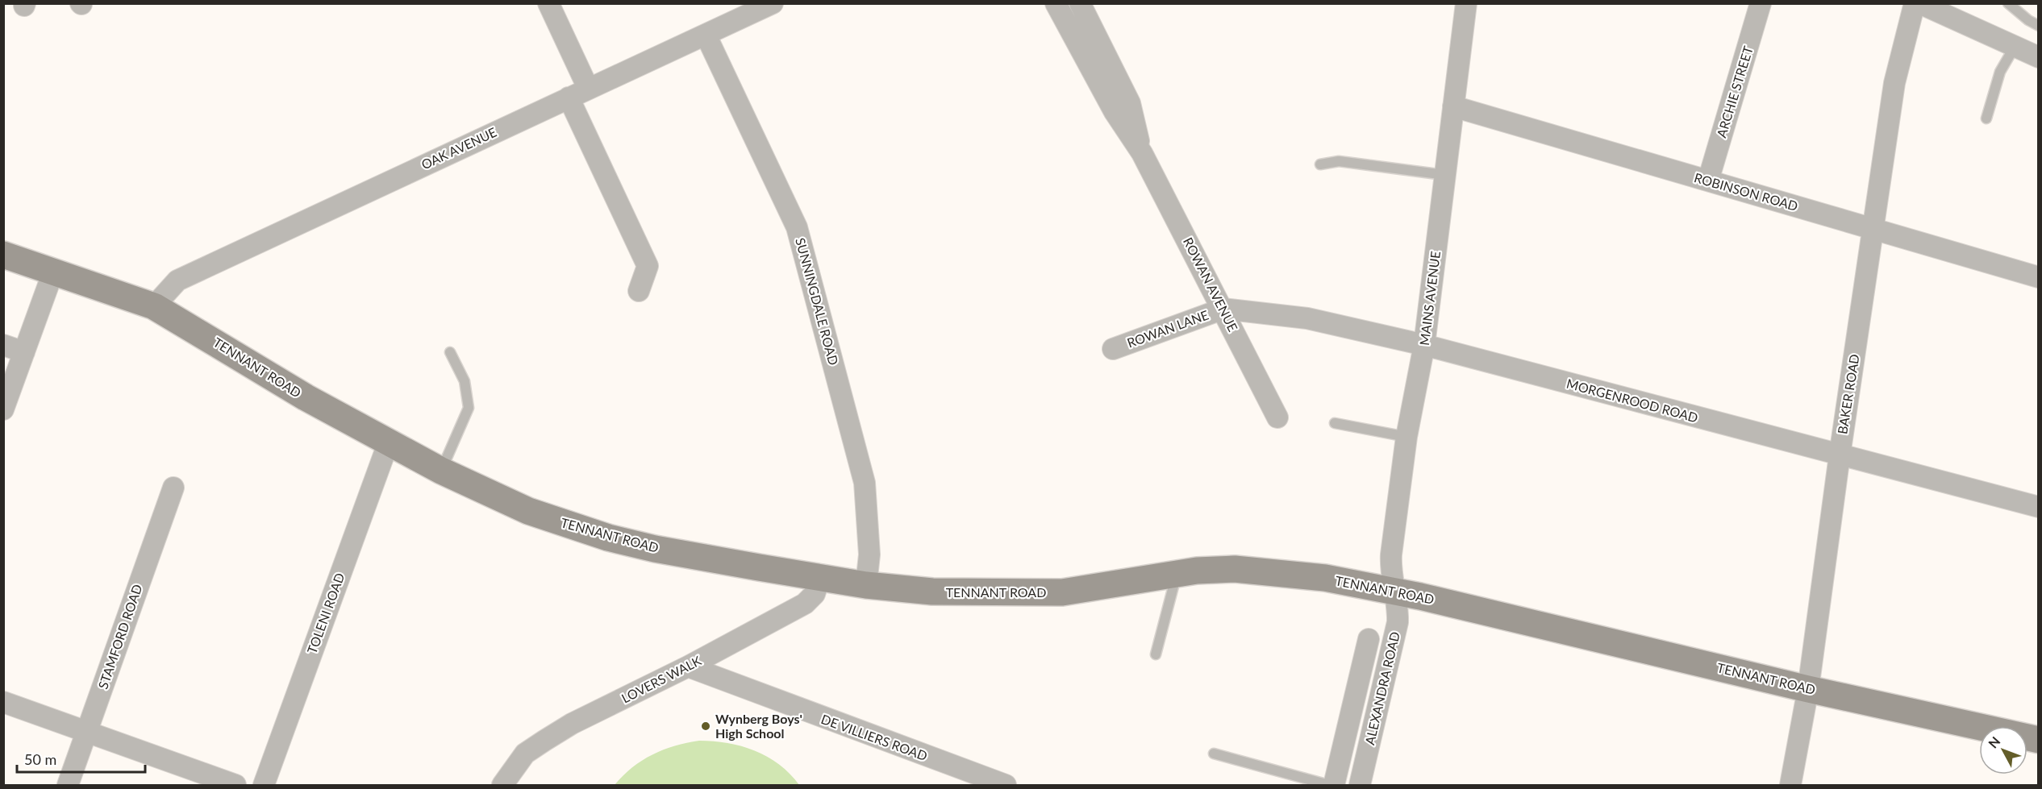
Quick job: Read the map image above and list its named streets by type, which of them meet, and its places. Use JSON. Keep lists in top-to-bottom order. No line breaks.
{"streets":{"main road":["TENNANT ROAD"],"street":["ARCHIE STREET","OAK AVENUE","ROBINSON ROAD","ROWAN AVENUE","MAINS AVENUE","SUNNINGDALE ROAD","ROWAN LANE","BAKER ROAD","MORGENROOD ROAD","TOLENI ROAD","STAMFORD ROAD","LOVERS WALK","ALEXANDRA ROAD","DE VILLIERS ROAD"]},"crossings":[["ARCHIE STREET","ROBINSON ROAD"],["OAK AVENUE","SUNNINGDALE ROAD"],["OAK AVENUE","TENNANT ROAD"],["ROBINSON ROAD","MAINS AVENUE"],["ROBINSON ROAD","BAKER ROAD"],["ROWAN AVENUE","ROWAN LANE"],["ROWAN AVENUE","MORGENROOD ROAD"],["MAINS AVENUE","TENNANT ROAD"],["MAINS AVENUE","MORGENROOD ROAD"],["MAINS AVENUE","ALEXANDRA ROAD"],["SUNNINGDALE ROAD","TENNANT ROAD"],["ROWAN LANE","MORGENROOD ROAD"],["TENNANT ROAD","BAKER ROAD"],["TENNANT ROAD","TOLENI ROAD"],["TENNANT ROAD","LOVERS WALK"],["TENNANT ROAD","ALEXANDRA ROAD"],["BAKER ROAD","MORGENROOD ROAD"],["LOVERS WALK","DE VILLIERS ROAD"]],"places":["Wynberg Boys' High School"],"scale_bar":"50 m","north":"top left"}
